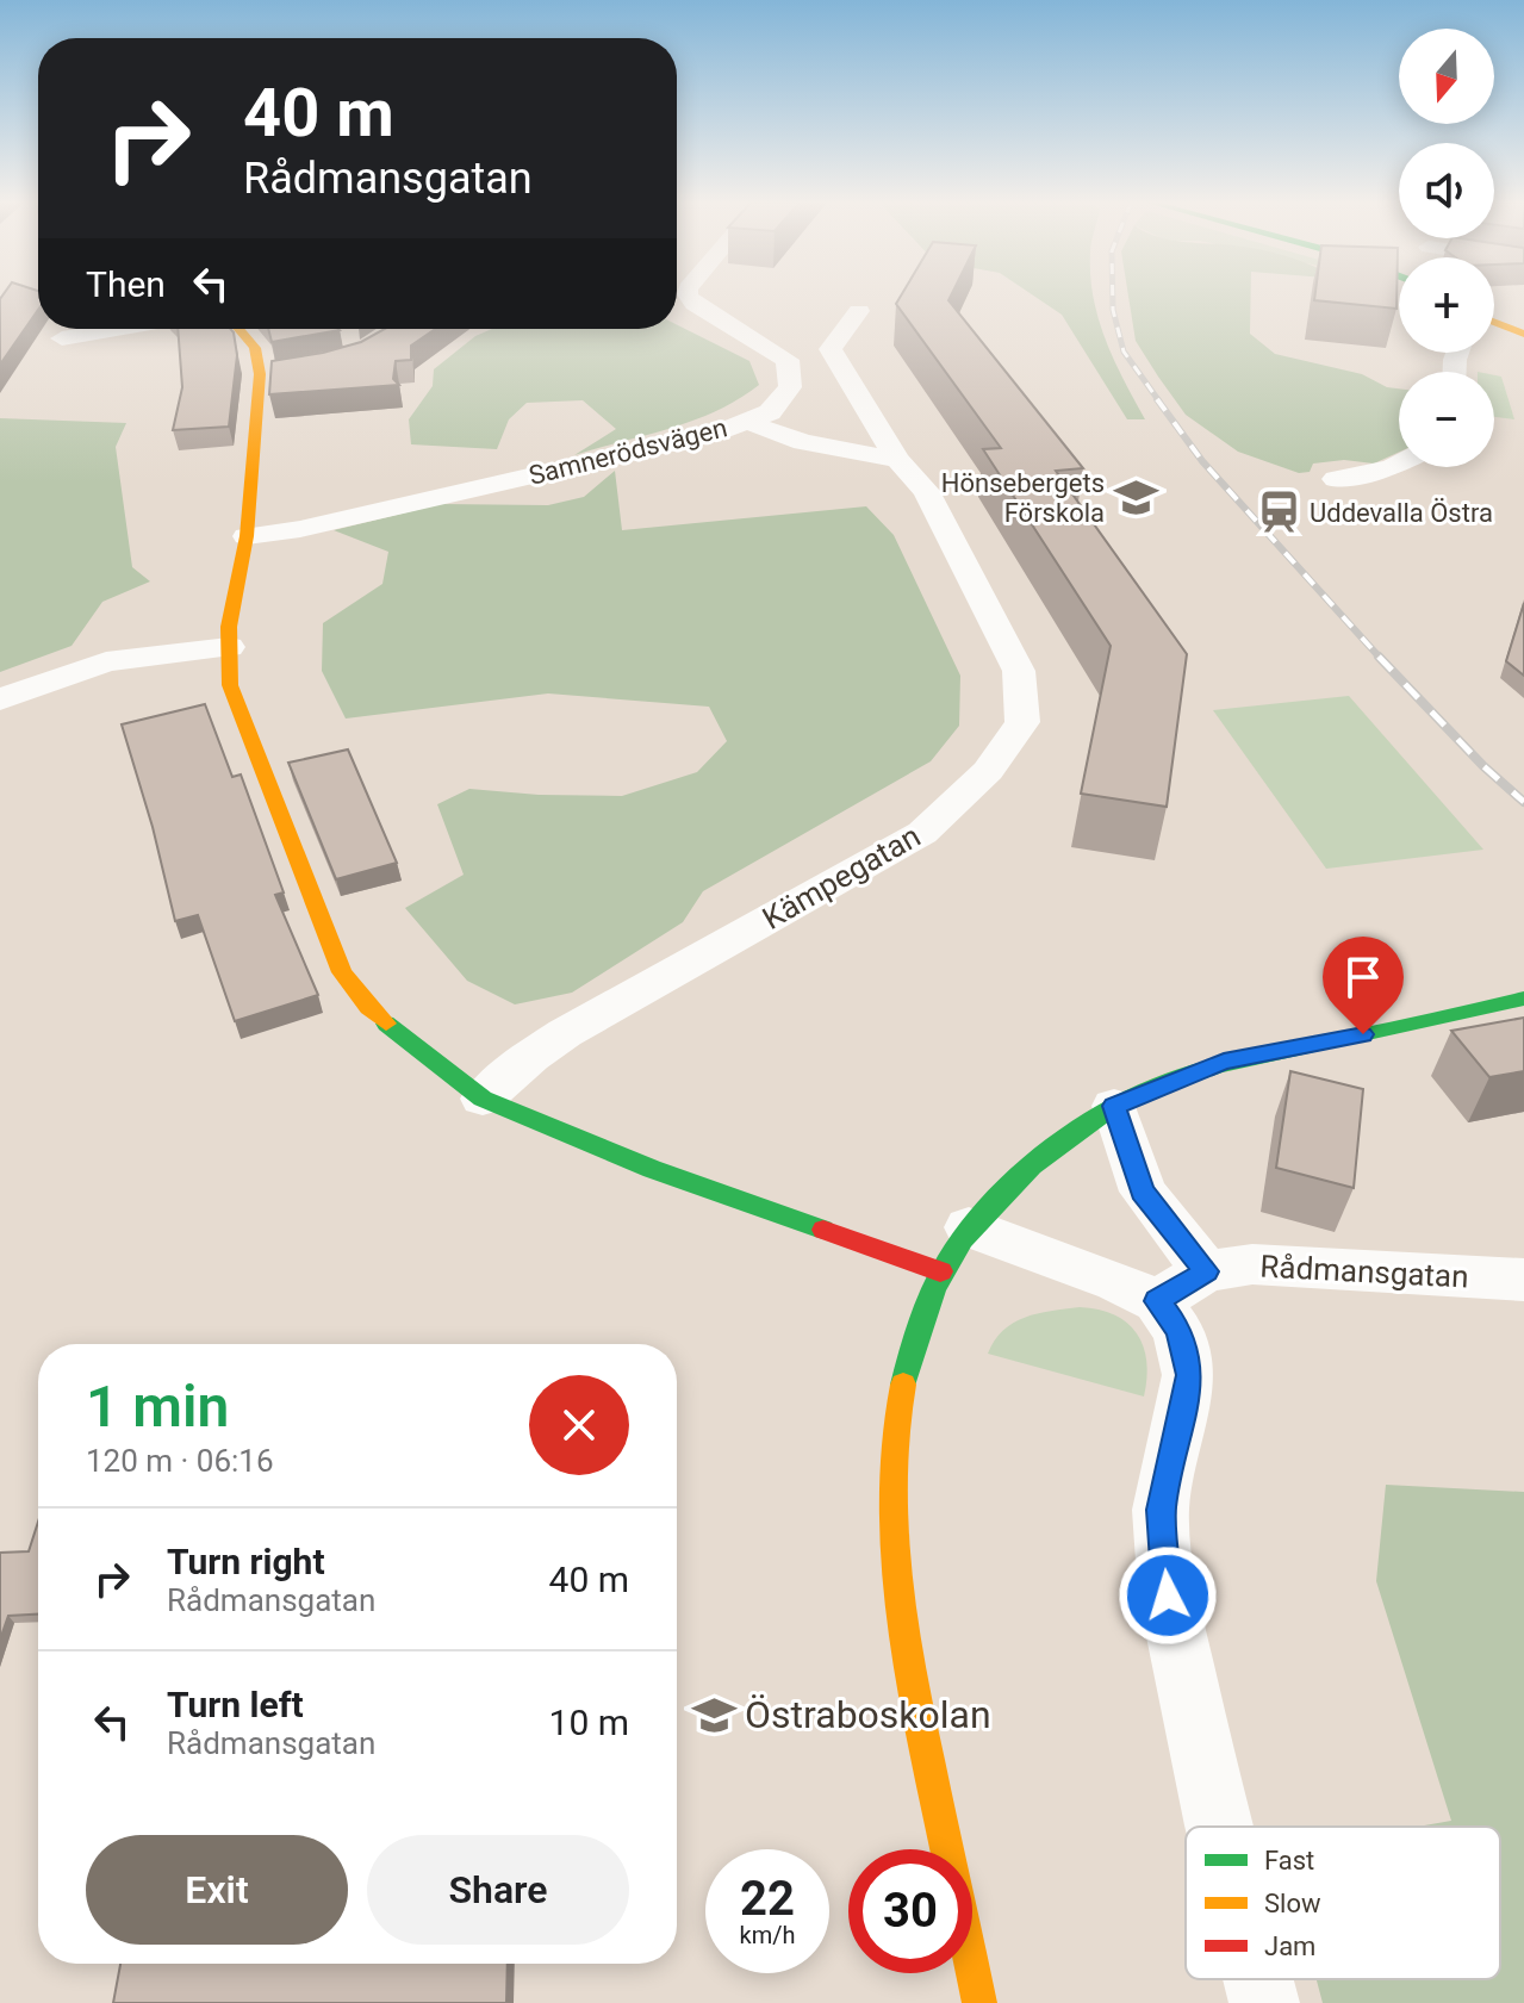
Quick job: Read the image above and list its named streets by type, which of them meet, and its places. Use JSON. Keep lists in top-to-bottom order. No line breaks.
{"streets":{"street":["Samnerödsvägen","Kämpegatan","Rådmansgatan"]},"places":{"school or university":["Hönsebergets Förskola","Östraboskolan"],"station":["Uddevalla Östra"]},"legend":["Fast","Slow","Jam"],"north":"bottom","page":{"map_buttons":["+","−"],"turn":["40 m","Rådmansgatan"],"then":"Then","heading":["1 min","120 m · 06:16"],"list":[{"name":"Turn right","note":"Rådmansgatan","value":"40 m"},{"name":"Turn left","note":"Rådmansgatan","value":"10 m"}],"buttons":["Exit","Share"],"speed":"22 km/h","limit":"30"}}
